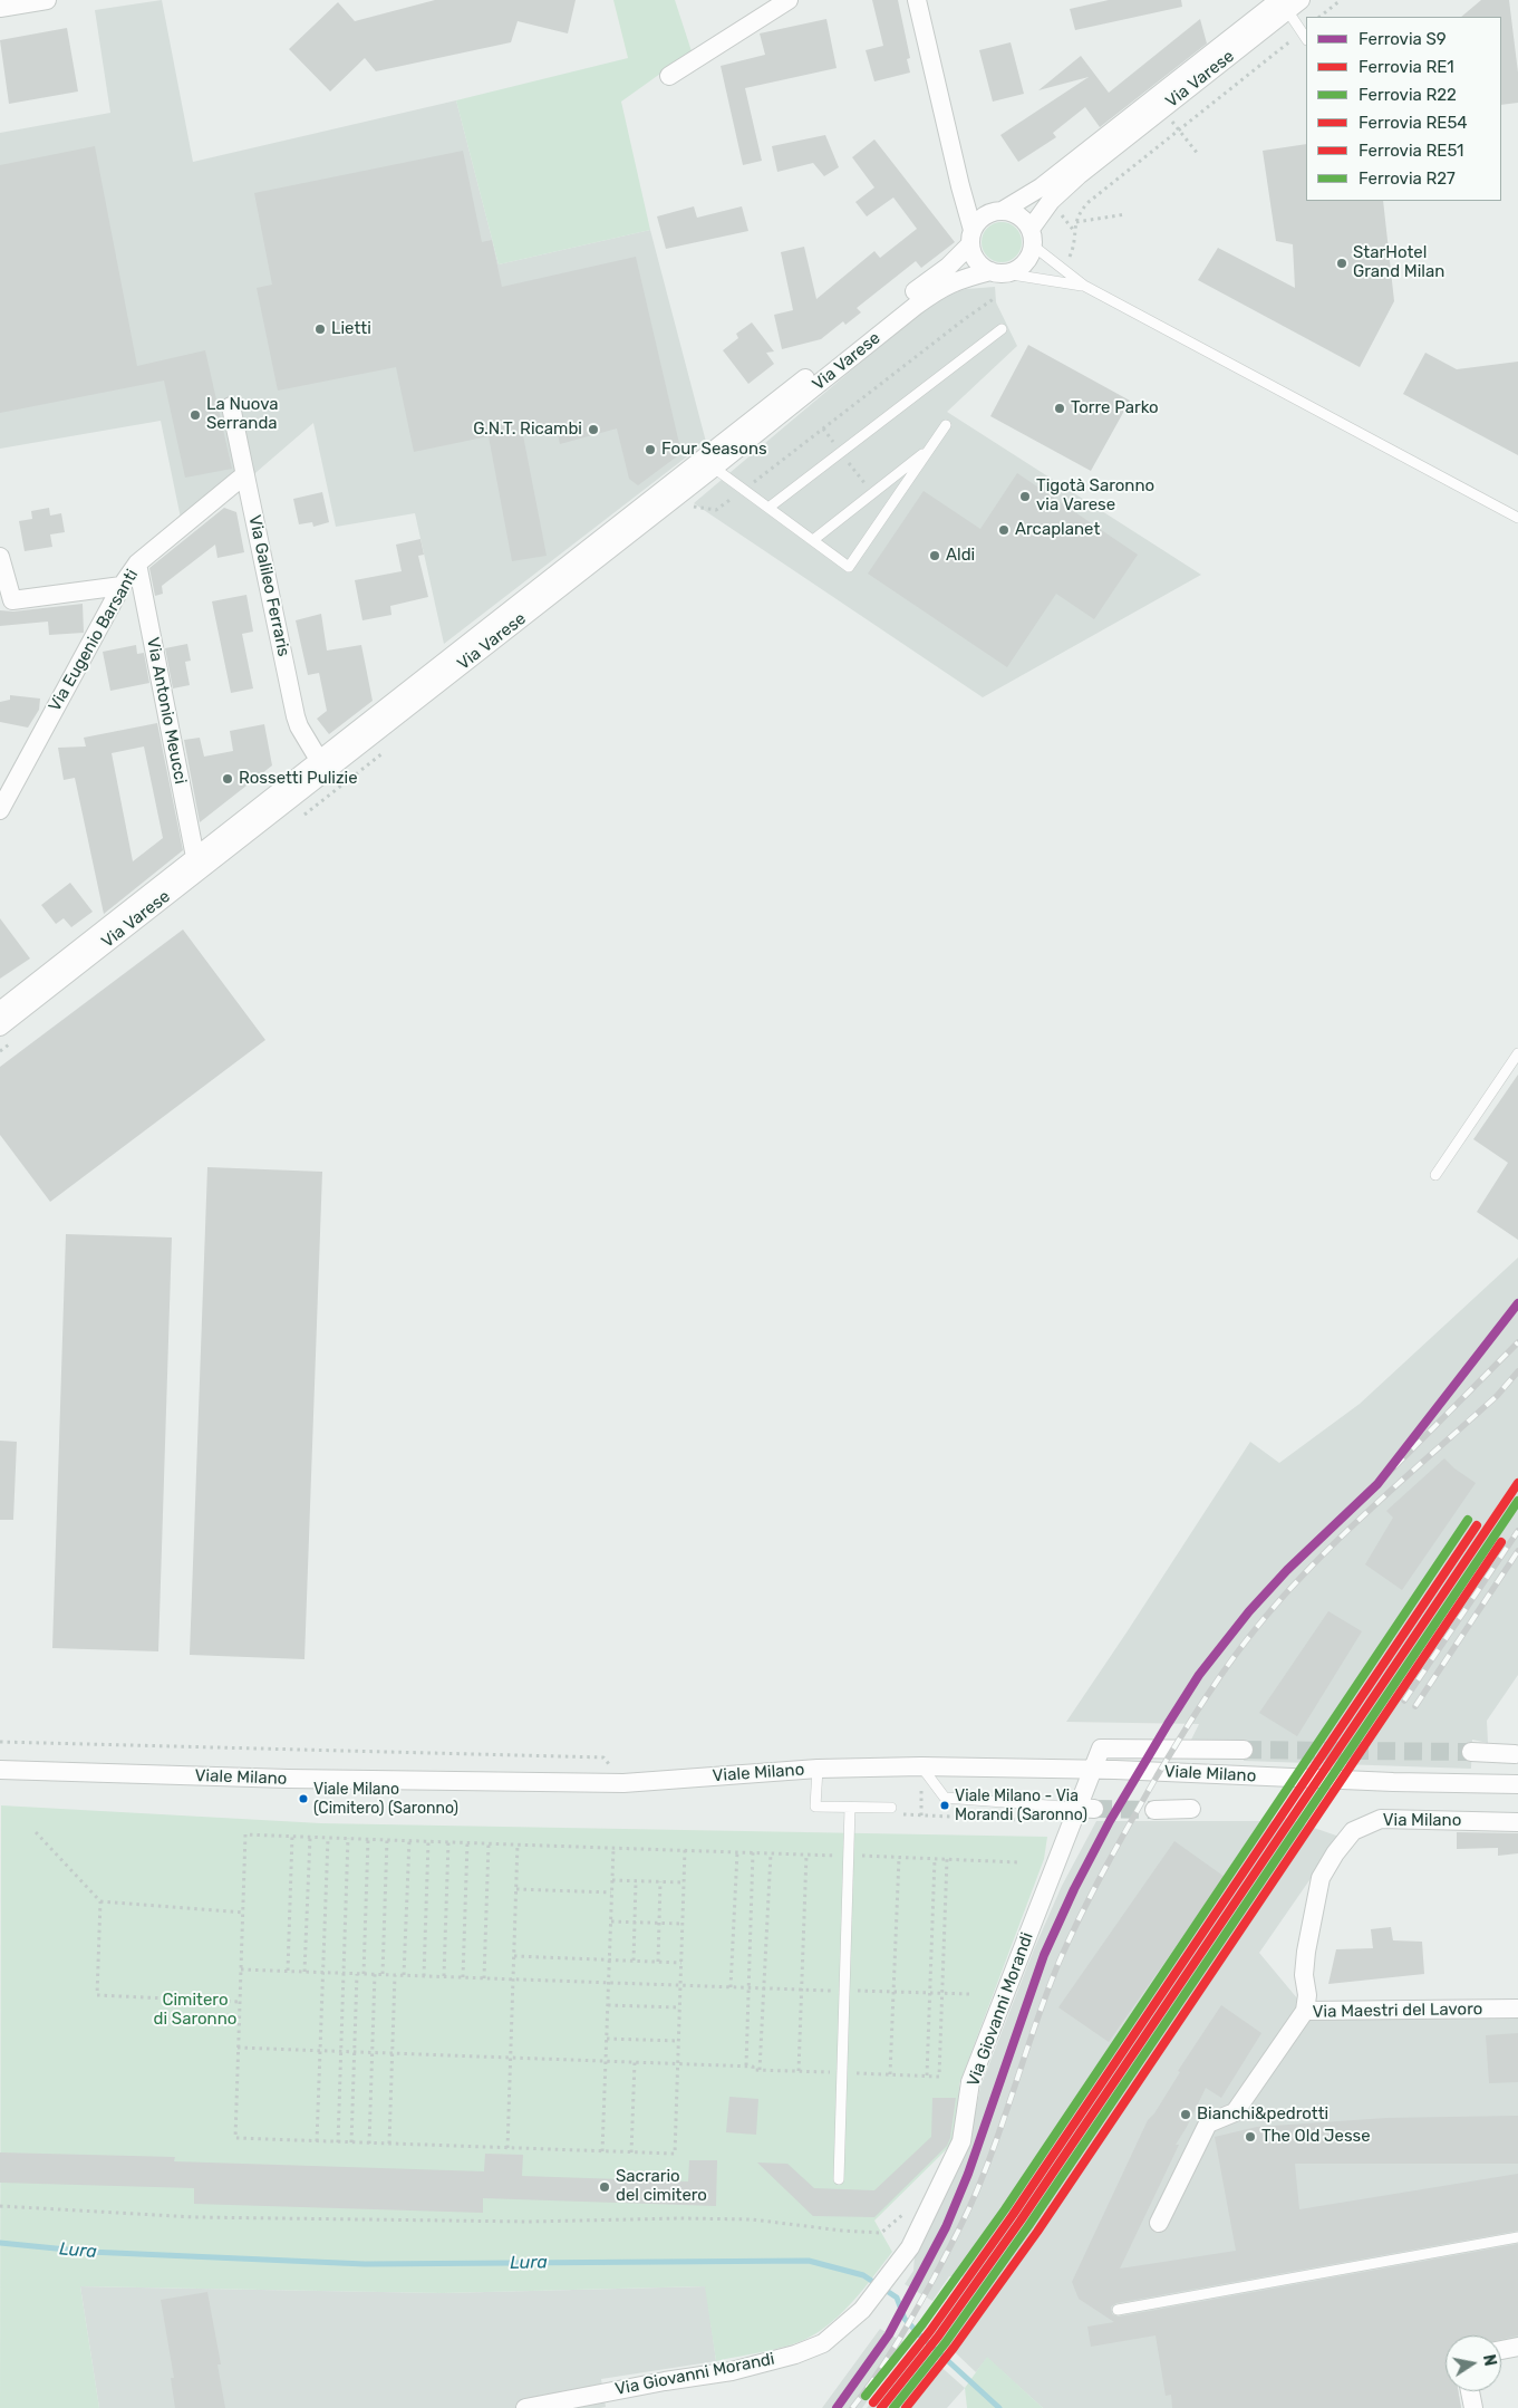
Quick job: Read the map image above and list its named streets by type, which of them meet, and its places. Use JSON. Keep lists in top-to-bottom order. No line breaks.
{"streets":{"street":["Via Varese","Via Galileo Ferraris","Via Eugenio Barsanti","Via Antonio Meucci","Viale Milano","Via Milano","Via Giovanni Morandi","Via Maestri del Lavoro"]},"crossings":[["Via Varese","Via Galileo Ferraris"],["Via Varese","Via Antonio Meucci"],["Via Galileo Ferraris","Via Eugenio Barsanti"],["Via Eugenio Barsanti","Via Antonio Meucci"],["Viale Milano","Via Giovanni Morandi"],["Via Milano","Via Maestri del Lavoro"]],"water":["Lura"],"parks":["Cimitero di Saronno"],"places":["StarHotel Grand Milan","Lietti","Torre Parko","La Nuova Serranda","G.N.T. Ricambi","Four Seasons","Tigotà Saronno via Varese","Arcaplanet","Aldi","Rossetti Pulizie","Viale Milano (Cimitero) (Saronno)","Viale Milano - Via Morandi (Saronno)","Bianchi&pedrotti","The Old Jesse","Sacrario del cimitero"],"lines":["rail line S9","rail line RE1","rail line R22","rail line R27","rail line RE54","rail line RE51"],"legend":["Ferrovia S9","Ferrovia RE1","Ferrovia R22","Ferrovia RE54","Ferrovia RE51","Ferrovia R27"],"north":"right"}
